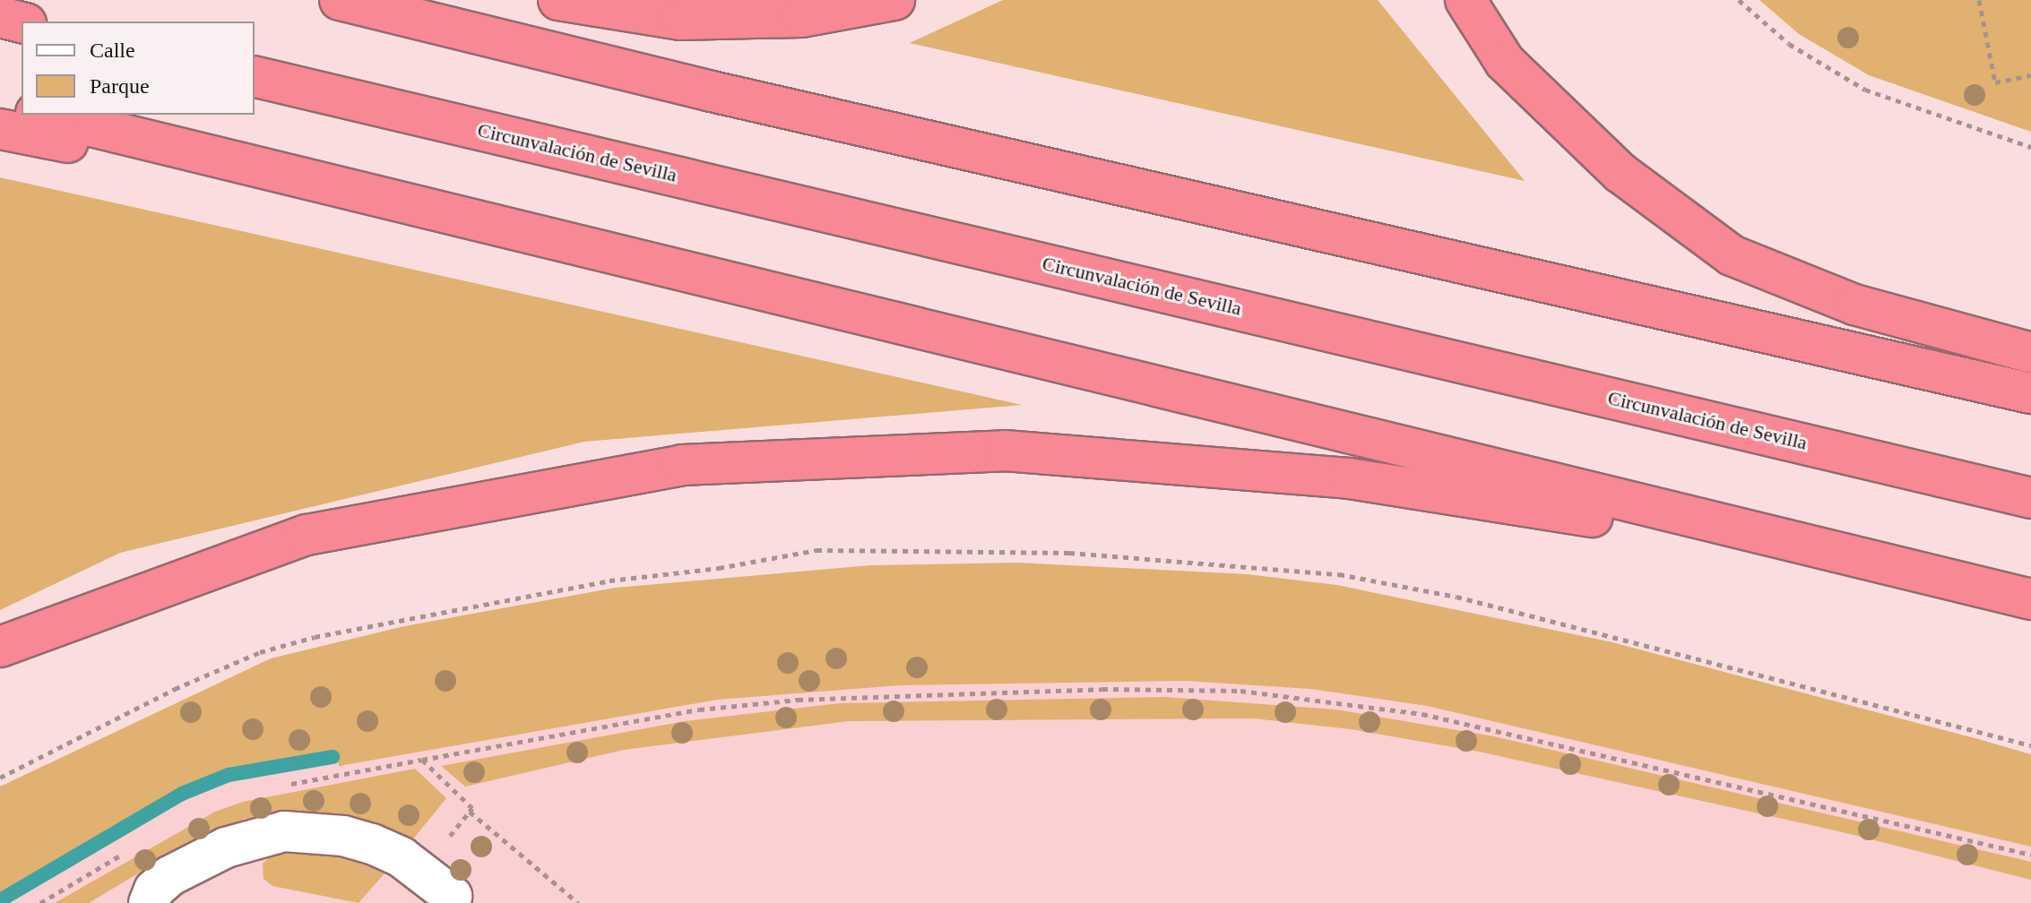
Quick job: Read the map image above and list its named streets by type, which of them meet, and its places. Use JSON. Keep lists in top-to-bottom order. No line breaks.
{"streets":{"highway":["Circunvalación de Sevilla"]},"legend":["Calle","Parque"]}
